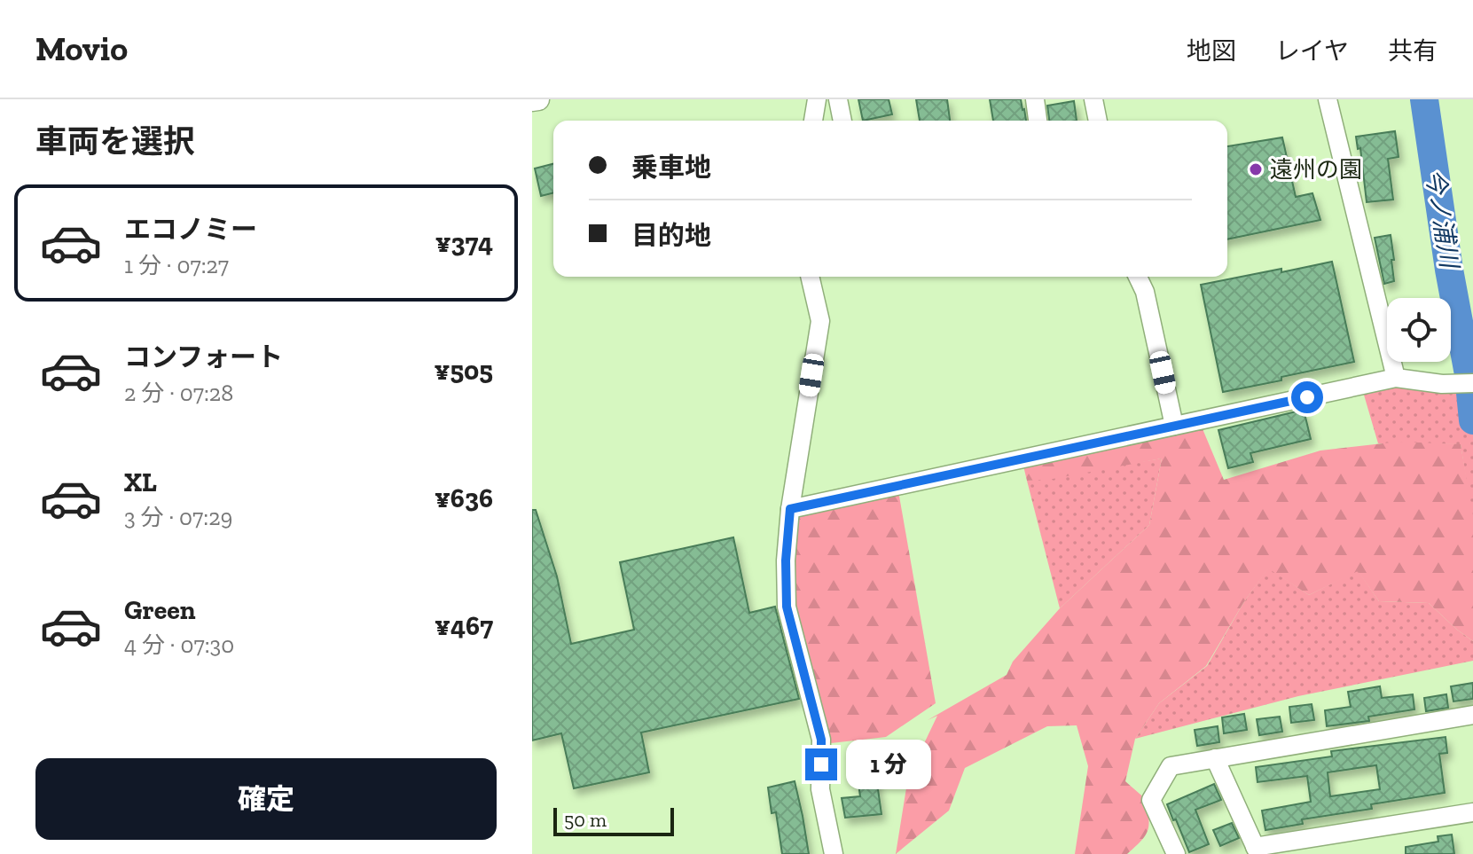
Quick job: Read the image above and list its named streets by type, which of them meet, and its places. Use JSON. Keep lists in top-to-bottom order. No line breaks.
{"water":["今ノ浦川"],"places":["遠州の園"],"scale_bar":"50 m","page":{"header":"Movio","nav":["地図","レイヤ","共有"],"heading":"車両を選択","banner":["乗車地","目的地"],"list":[{"name":"エコノミー","note":"1 分 · 07:27","value":"¥374"},{"name":"コンフォート","note":"2 分 · 07:28","value":"¥505"},{"name":"XL","note":"3 分 · 07:29","value":"¥636"},{"name":"Green","note":"4 分 · 07:30","value":"¥467"}],"bubble":"1 分","buttons":"確定","scale":"50 m"}}
